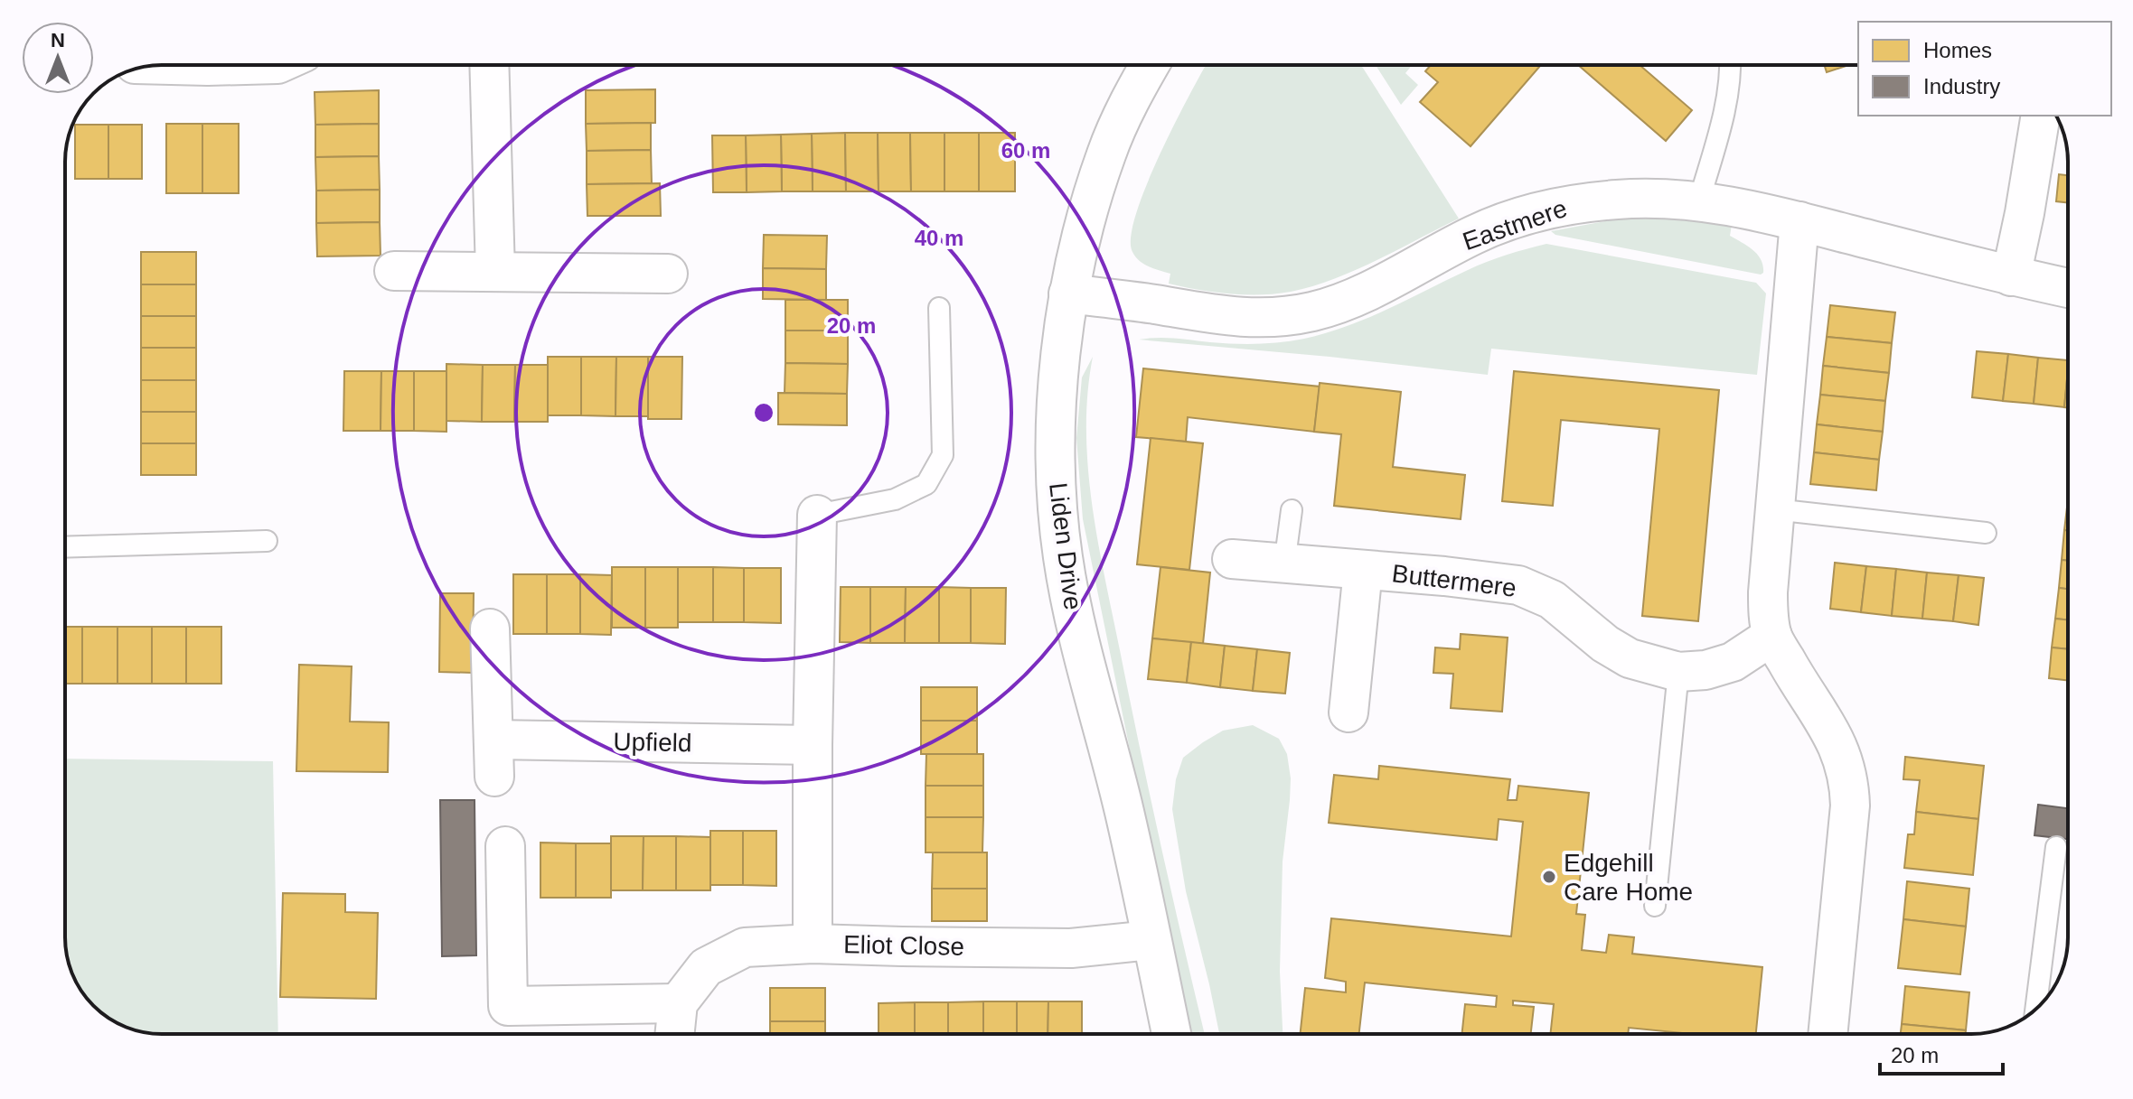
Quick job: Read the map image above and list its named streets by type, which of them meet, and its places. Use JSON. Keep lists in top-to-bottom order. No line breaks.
{"streets":{"street":["Eastmere","Liden Drive","Buttermere","Upfield","Eliot Close"]},"crossings":[["Eastmere","Liden Drive"],["Liden Drive","Eliot Close"]],"places":["Edgehill Care Home"],"legend":["Homes","Industry"],"scale_bar":"20 m","north":"top","rings":["60 m","40 m","20 m"]}
